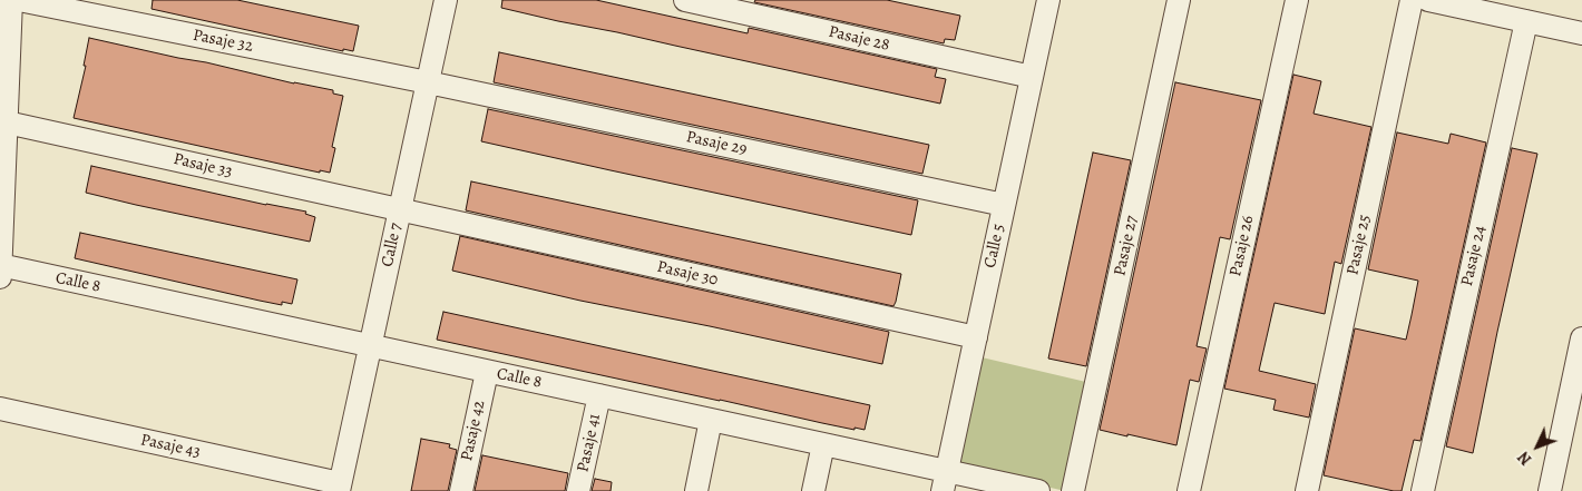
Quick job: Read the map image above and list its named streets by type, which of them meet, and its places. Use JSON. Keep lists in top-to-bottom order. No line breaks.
{"streets":{"street":["Pasaje 28","Pasaje 32","Pasaje 29","Pasaje 33","Calle 7","Pasaje 25","Calle 5","Pasaje 27","Pasaje 26","Pasaje 24","Pasaje 30","Calle 8","Pasaje 42","Pasaje 41","Pasaje 43"]},"crossings":[["Pasaje 28","Calle 5"],["Pasaje 32","Pasaje 29"],["Pasaje 32","Calle 7"],["Pasaje 29","Calle 7"],["Pasaje 29","Calle 5"],["Pasaje 33","Calle 7"],["Pasaje 33","Pasaje 30"],["Calle 7","Pasaje 30"],["Calle 7","Calle 8"],["Calle 7","Pasaje 43"],["Calle 5","Pasaje 30"],["Calle 5","Calle 8"],["Calle 8","Pasaje 42"],["Calle 8","Pasaje 41"]],"north":"bottom left"}
